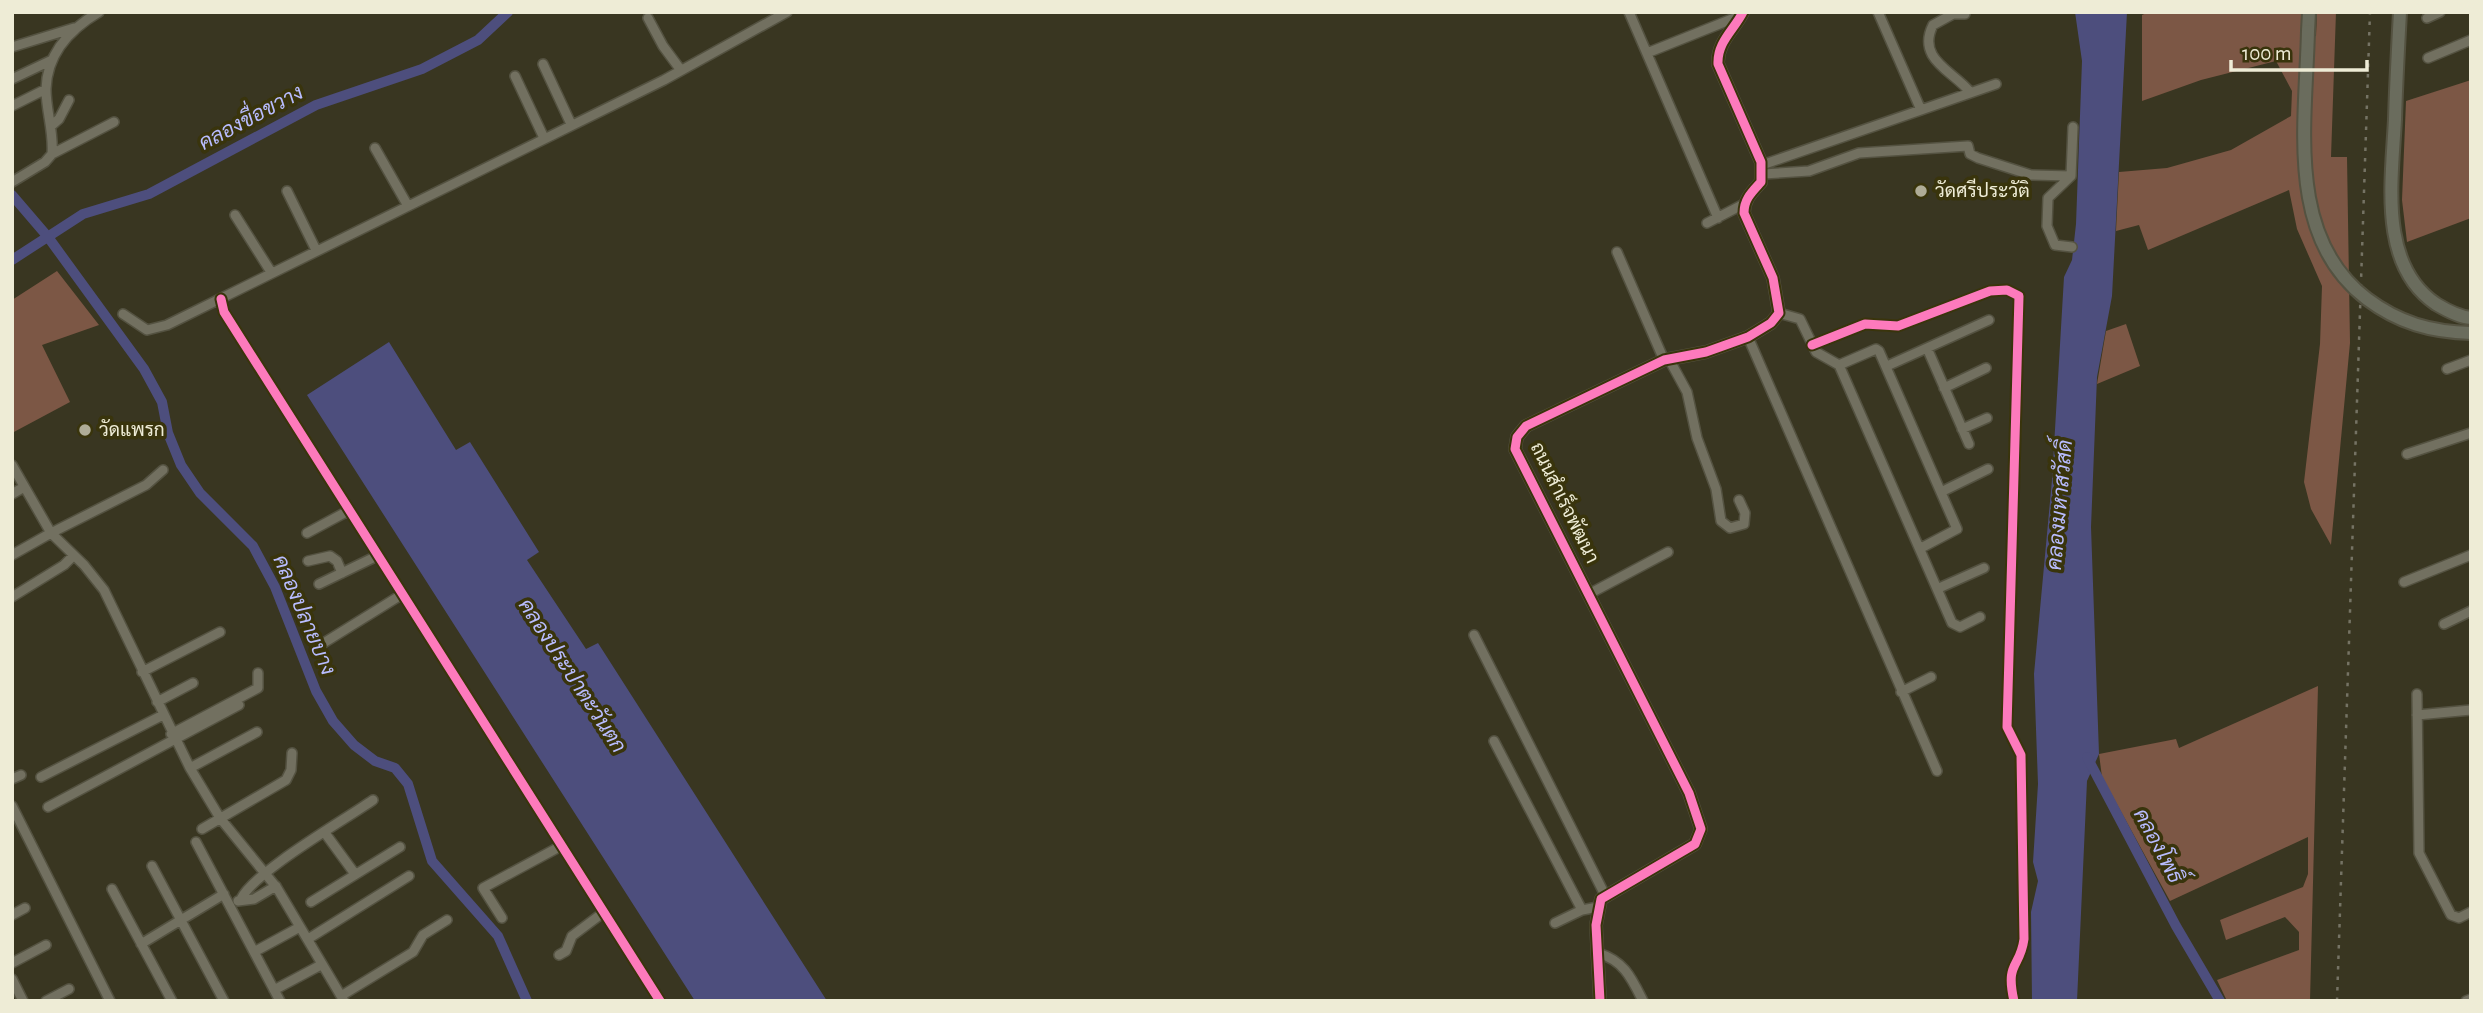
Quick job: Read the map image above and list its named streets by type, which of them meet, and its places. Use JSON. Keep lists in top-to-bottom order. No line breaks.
{"streets":{"street":["ถนนสำเร็จพัฒนา"]},"water":["คลองขื่อขวาง","คลองมหาสวัสดิ์","คลองปลายบาง","คลองประปาตะวันตก","คลองโพธิ์"],"places":["วัดศรีประวัติ","วัดแพรก"],"scale_bar":"100 m"}
